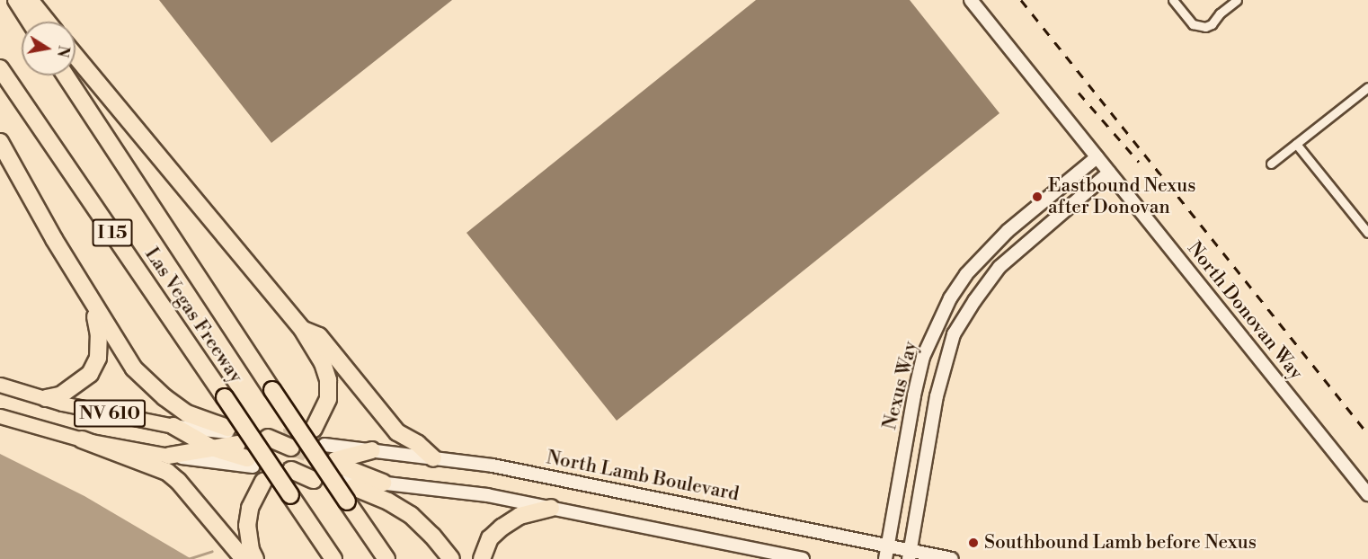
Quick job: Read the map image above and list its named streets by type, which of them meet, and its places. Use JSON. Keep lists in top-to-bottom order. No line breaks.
{"streets":{"highway":["I 15","Las Vegas Freeway"],"main road":["NV 610"],"street":["North Donovan Way","Nexus Way","North Lamb Boulevard"]},"crossings":[["North Donovan Way","Nexus Way"],["Nexus Way","North Lamb Boulevard"]],"places":["Eastbound Nexus after Donovan","Southbound Lamb before Nexus"],"north":"right"}
